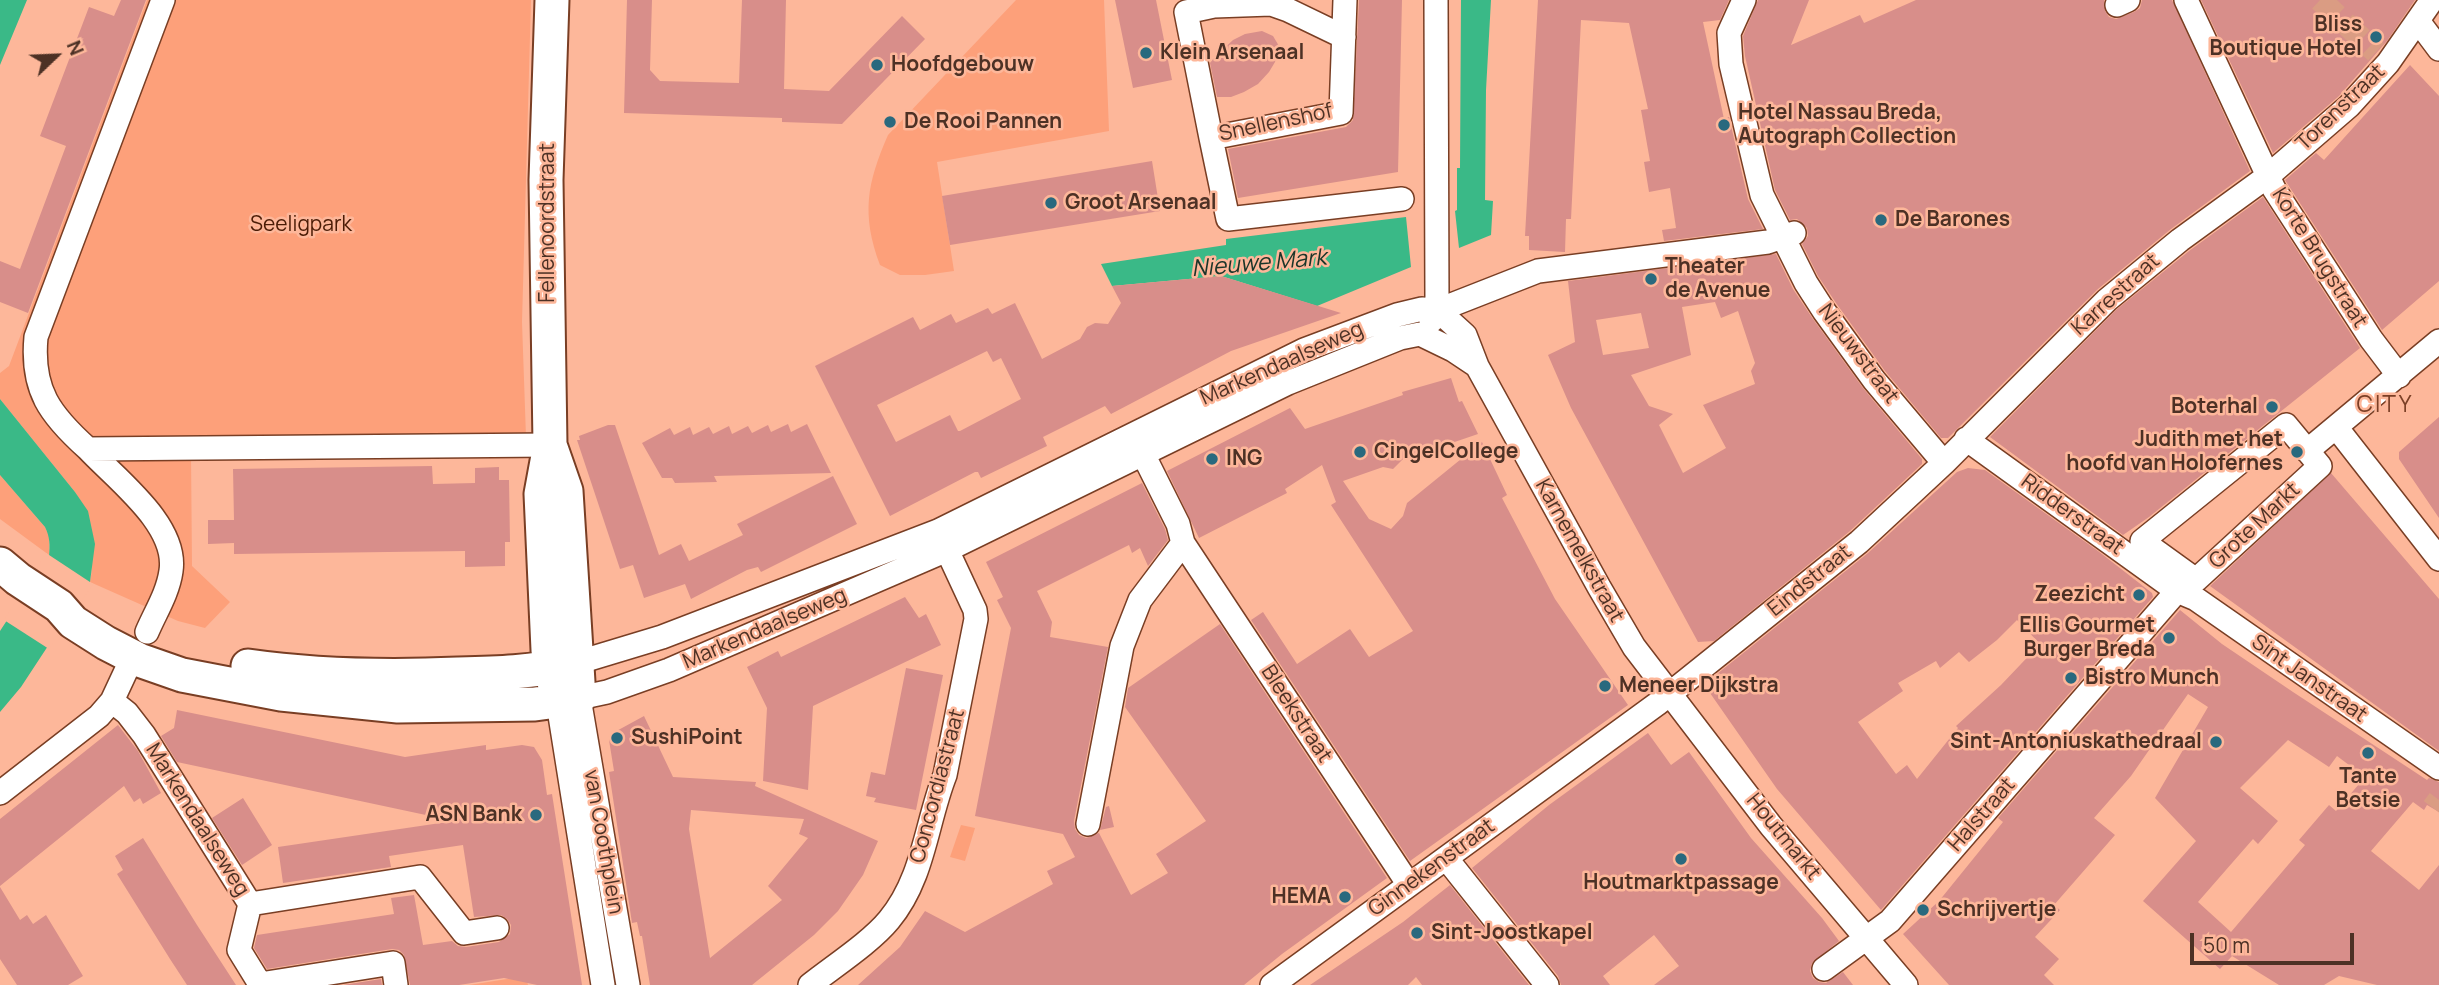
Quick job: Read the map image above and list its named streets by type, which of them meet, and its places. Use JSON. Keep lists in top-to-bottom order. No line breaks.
{"streets":{"main road":["Fellenoordstraat","Markendaalseweg"],"street":["Torenstraat","Snellenshof","Korte Brugstraat","Karrestraat","Nieuwstraat","Ridderstraat","Grote Markt","Karnemelkstraat","Eindstraat","Sint Janstraat","Bleekstraat","Concordiastraat","Halstraat","Houtmarkt","van Coothplein","Ginnekenstraat"]},"crossings":[["Torenstraat","Korte Brugstraat"],["Torenstraat","Karrestraat"],["Fellenoordstraat","Markendaalseweg"],["Korte Brugstraat","Karrestraat"],["Karrestraat","Nieuwstraat"],["Karrestraat","Ridderstraat"],["Karrestraat","Eindstraat"],["Nieuwstraat","Markendaalseweg"],["Nieuwstraat","Eindstraat"],["Markendaalseweg","Karnemelkstraat"],["Markendaalseweg","Bleekstraat"],["Markendaalseweg","Concordiastraat"],["Markendaalseweg","van Coothplein"],["Ridderstraat","Grote Markt"],["Ridderstraat","Sint Janstraat"],["Ridderstraat","Halstraat"],["Grote Markt","Sint Janstraat"],["Grote Markt","Halstraat"],["Karnemelkstraat","Eindstraat"],["Karnemelkstraat","Houtmarkt"],["Karnemelkstraat","Ginnekenstraat"],["Eindstraat","Houtmarkt"],["Eindstraat","Ginnekenstraat"],["Sint Janstraat","Halstraat"],["Bleekstraat","Ginnekenstraat"],["Halstraat","Houtmarkt"],["Houtmarkt","Ginnekenstraat"]],"districts":["CITY"],"water":["Nieuwe Mark"],"parks":["Seeligpark"],"places":["Bliss Boutique Hotel","Klein Arsenaal","Hoofdgebouw","De Rooi Pannen","Hotel Nassau Breda, Autograph Collection","Groot Arsenaal","De Barones","Theater de Avenue","Boterhal","CingelCollege","Judith met het hoofd van Holofernes","ING","Zeezicht","Ellis Gourmet Burger Breda","Bistro Munch","Meneer Dijkstra","SushiPoint","Sint-Antoniuskathedraal","Tante Betsie","ASN Bank","Houtmarktpassage","HEMA","Schrijvertje","Sint-Joostkapel"],"scale_bar":"50 m","north":"top right"}
